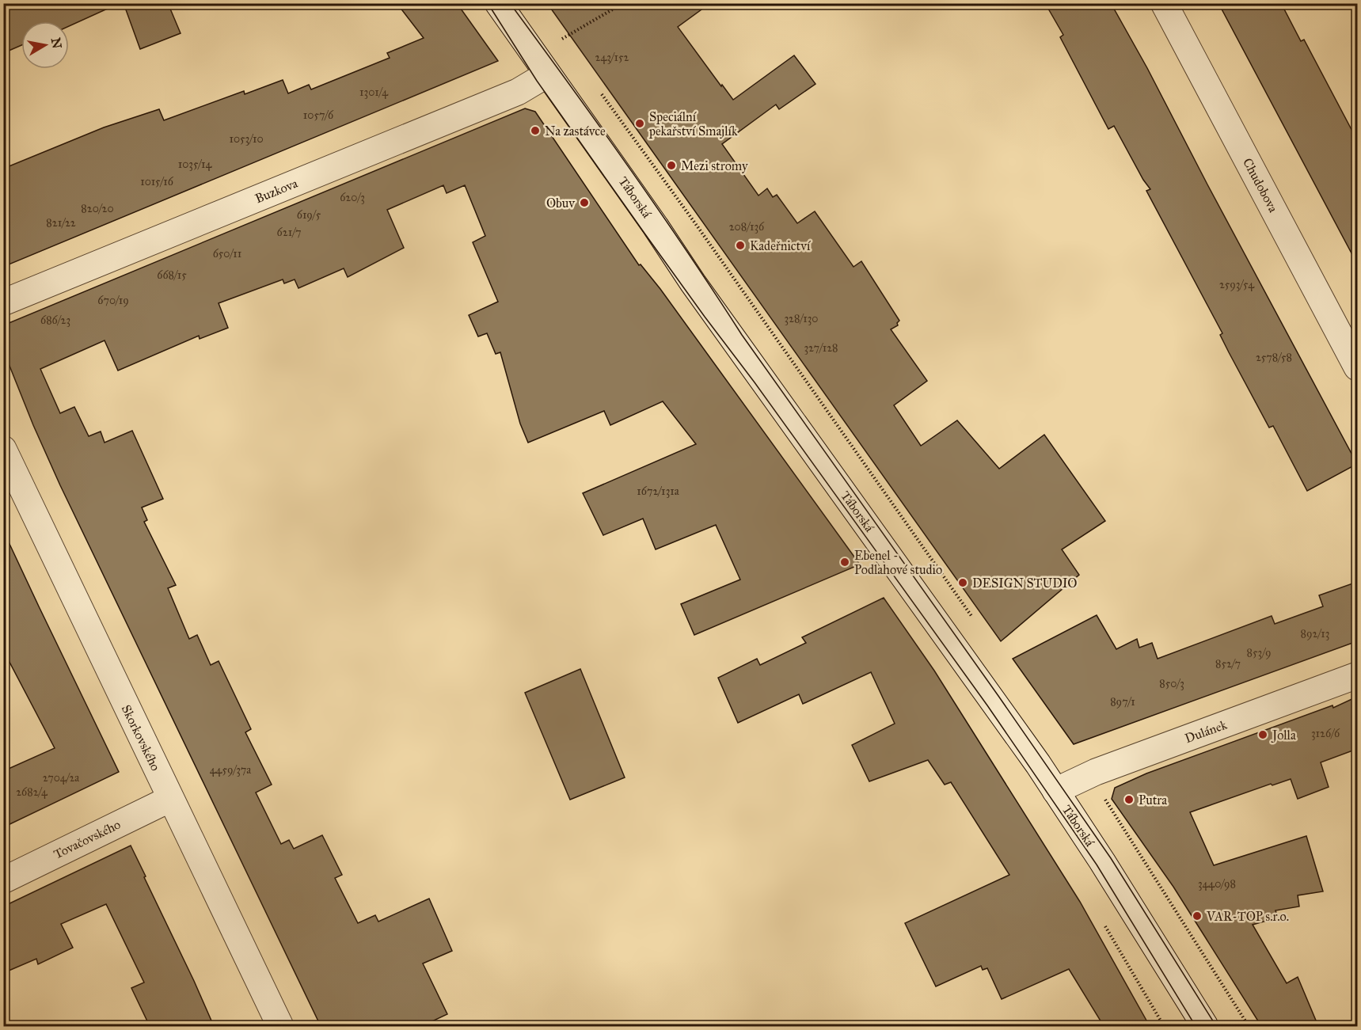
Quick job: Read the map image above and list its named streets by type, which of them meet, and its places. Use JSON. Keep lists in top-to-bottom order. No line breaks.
{"streets":{"street":["Chudobova","Buzkova","Táborská","Dulánek","Skorkovského","Tovačovského"]},"crossings":[["Buzkova","Táborská"],["Táborská","Dulánek"],["Skorkovského","Tovačovského"]],"places":["Speciální pekařství Smajlík","Na zastávce","Mezi stromy","Obuv","Kadeřnictví","Ebenel - Podlahové studio","DESIGN STUDIO","Jolla","Putra","VAR-TOP s.r.o."],"house_numbers":["243/152","1301/4","1057/6","1053/10","1035/14","1015/16","620/3","820/20","619/5","821/22","208/136","621/7","650/11","668/15","2593/54","670/19","328/130","686/23","327/128","2578/58","1672/131a","892/13","853/9","852/7","850/3","897/1","3126/6","4459/37a","2704/2a","2682/4","3440/98"],"north":"right"}
